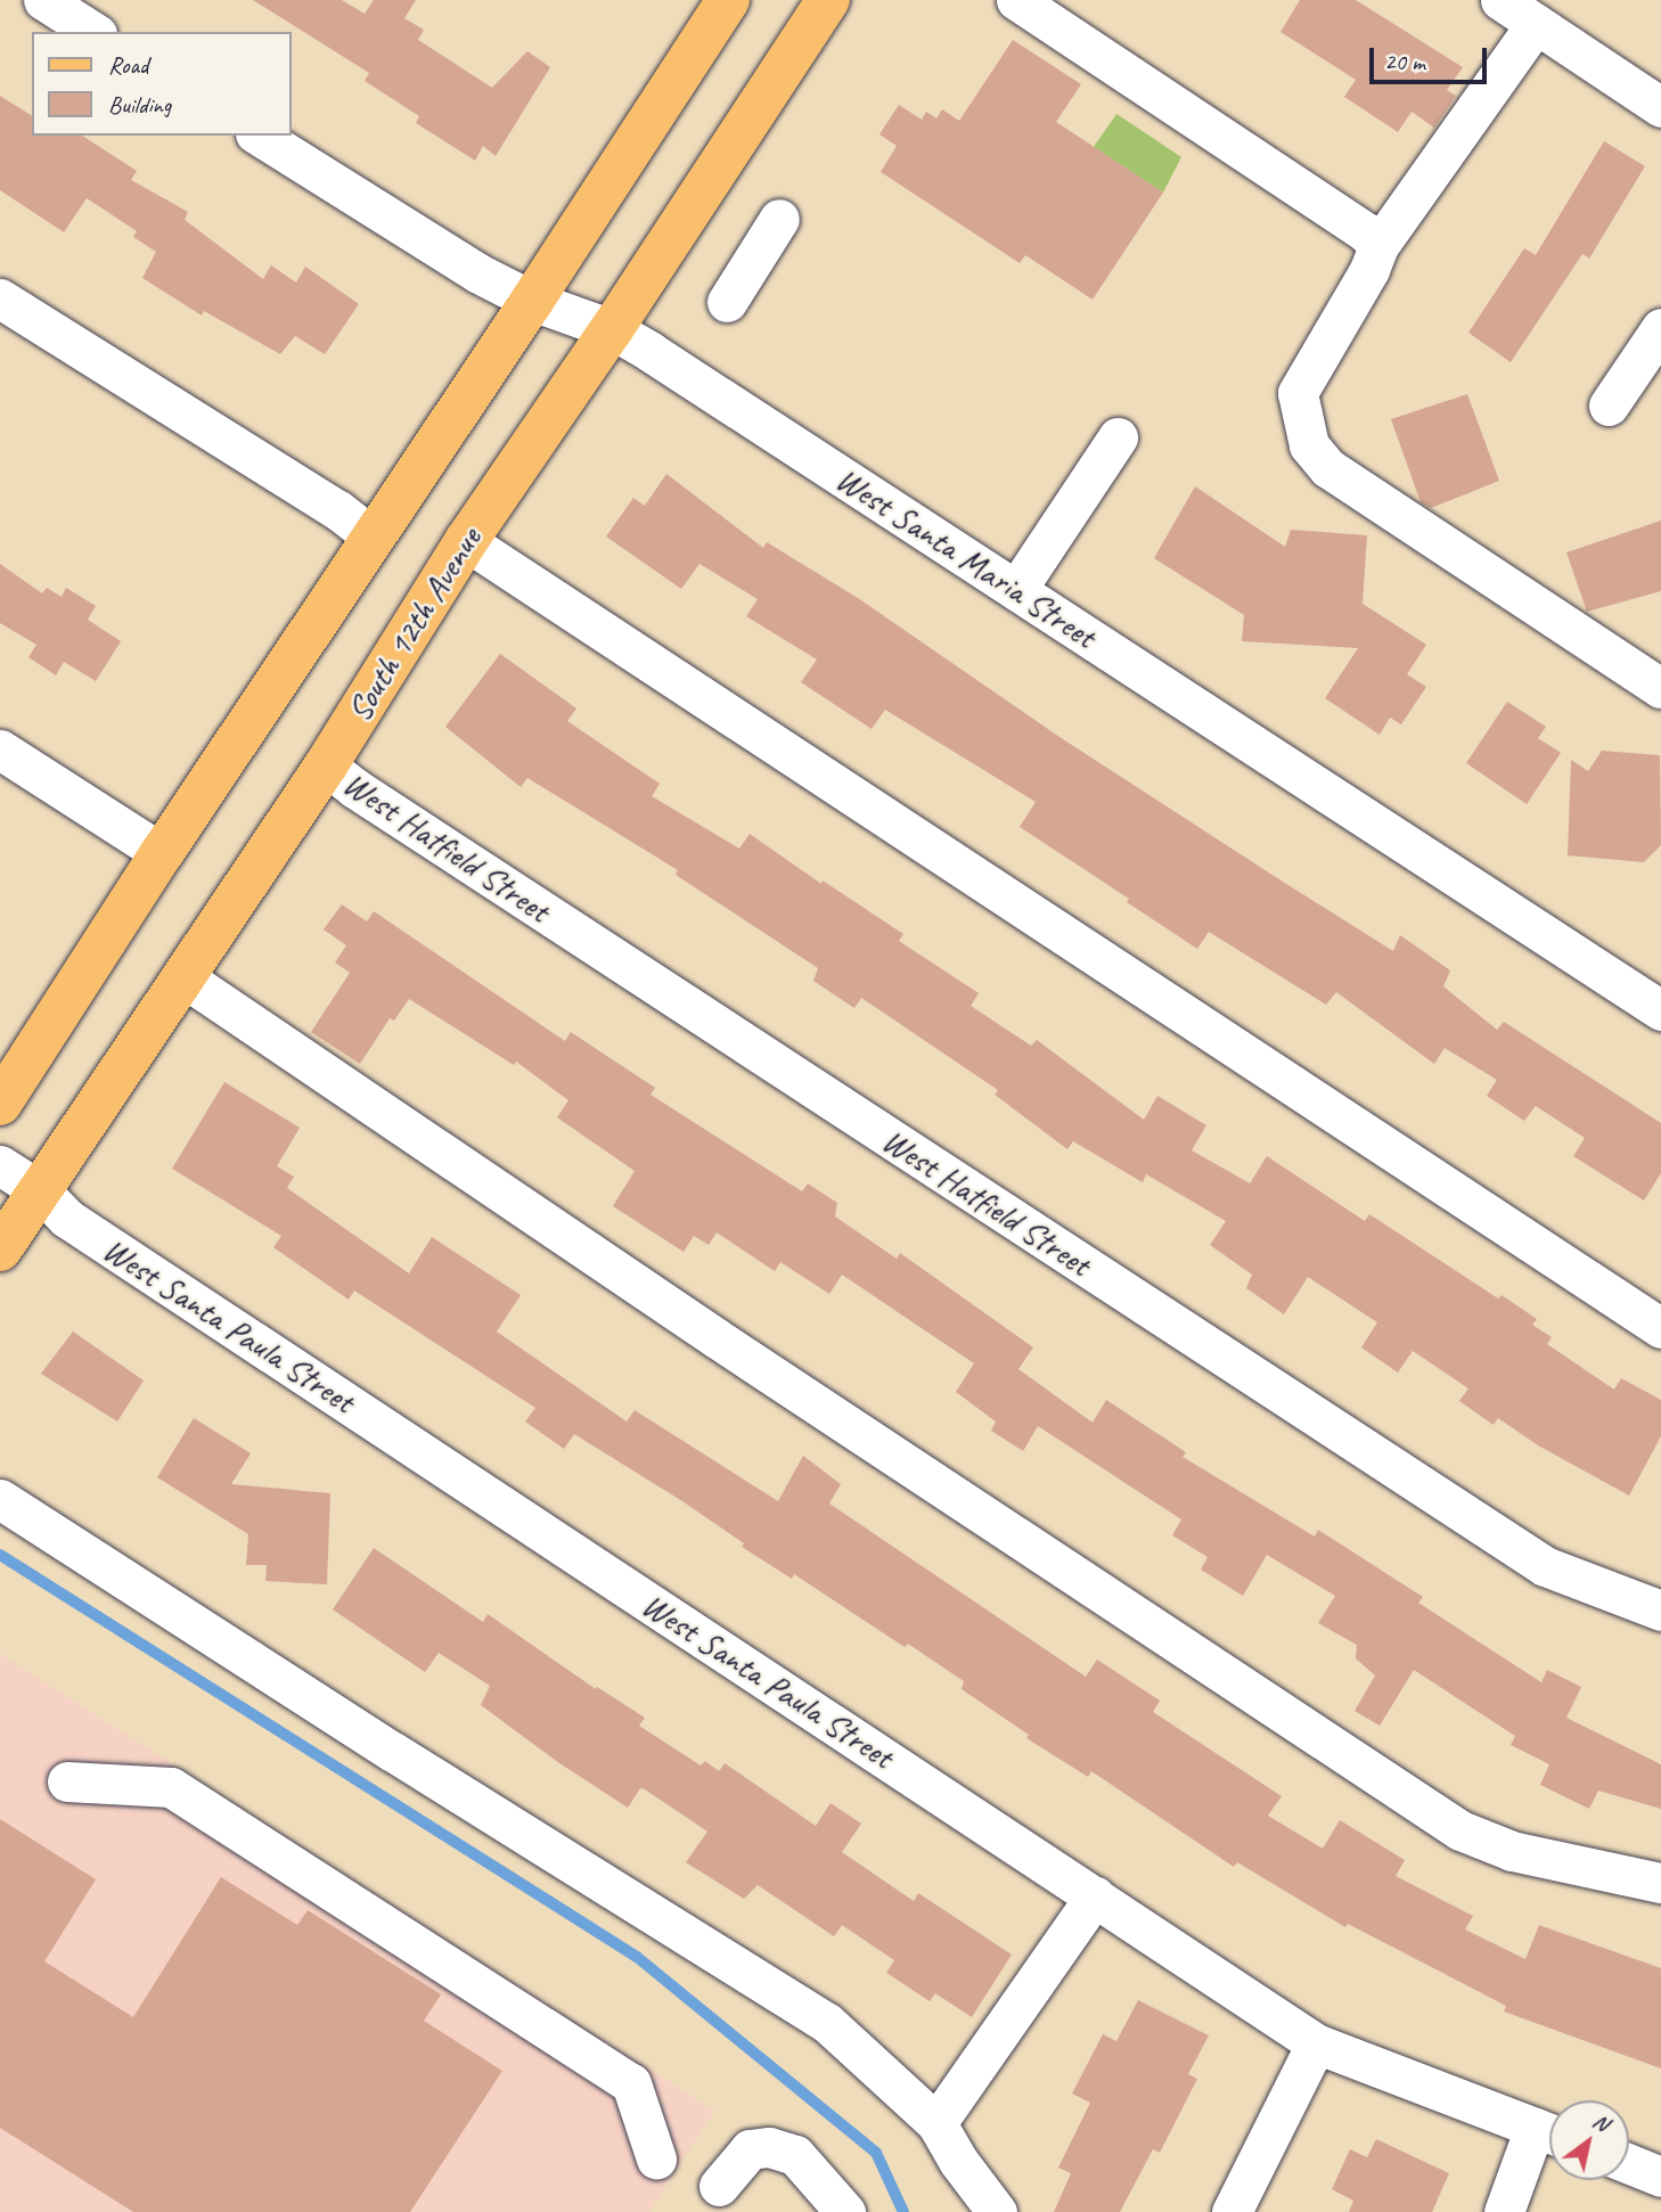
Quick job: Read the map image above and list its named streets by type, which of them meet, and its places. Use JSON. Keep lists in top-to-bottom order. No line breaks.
{"streets":{"main road":["South 12th Avenue"],"street":["West Santa Maria Street","West Hatfield Street","West Santa Paula Street"]},"crossings":[["West Santa Maria Street","South 12th Avenue"],["South 12th Avenue","West Hatfield Street"],["South 12th Avenue","West Santa Paula Street"]],"legend":["Road","Building"],"scale_bar":"20 m","north":"top right"}
